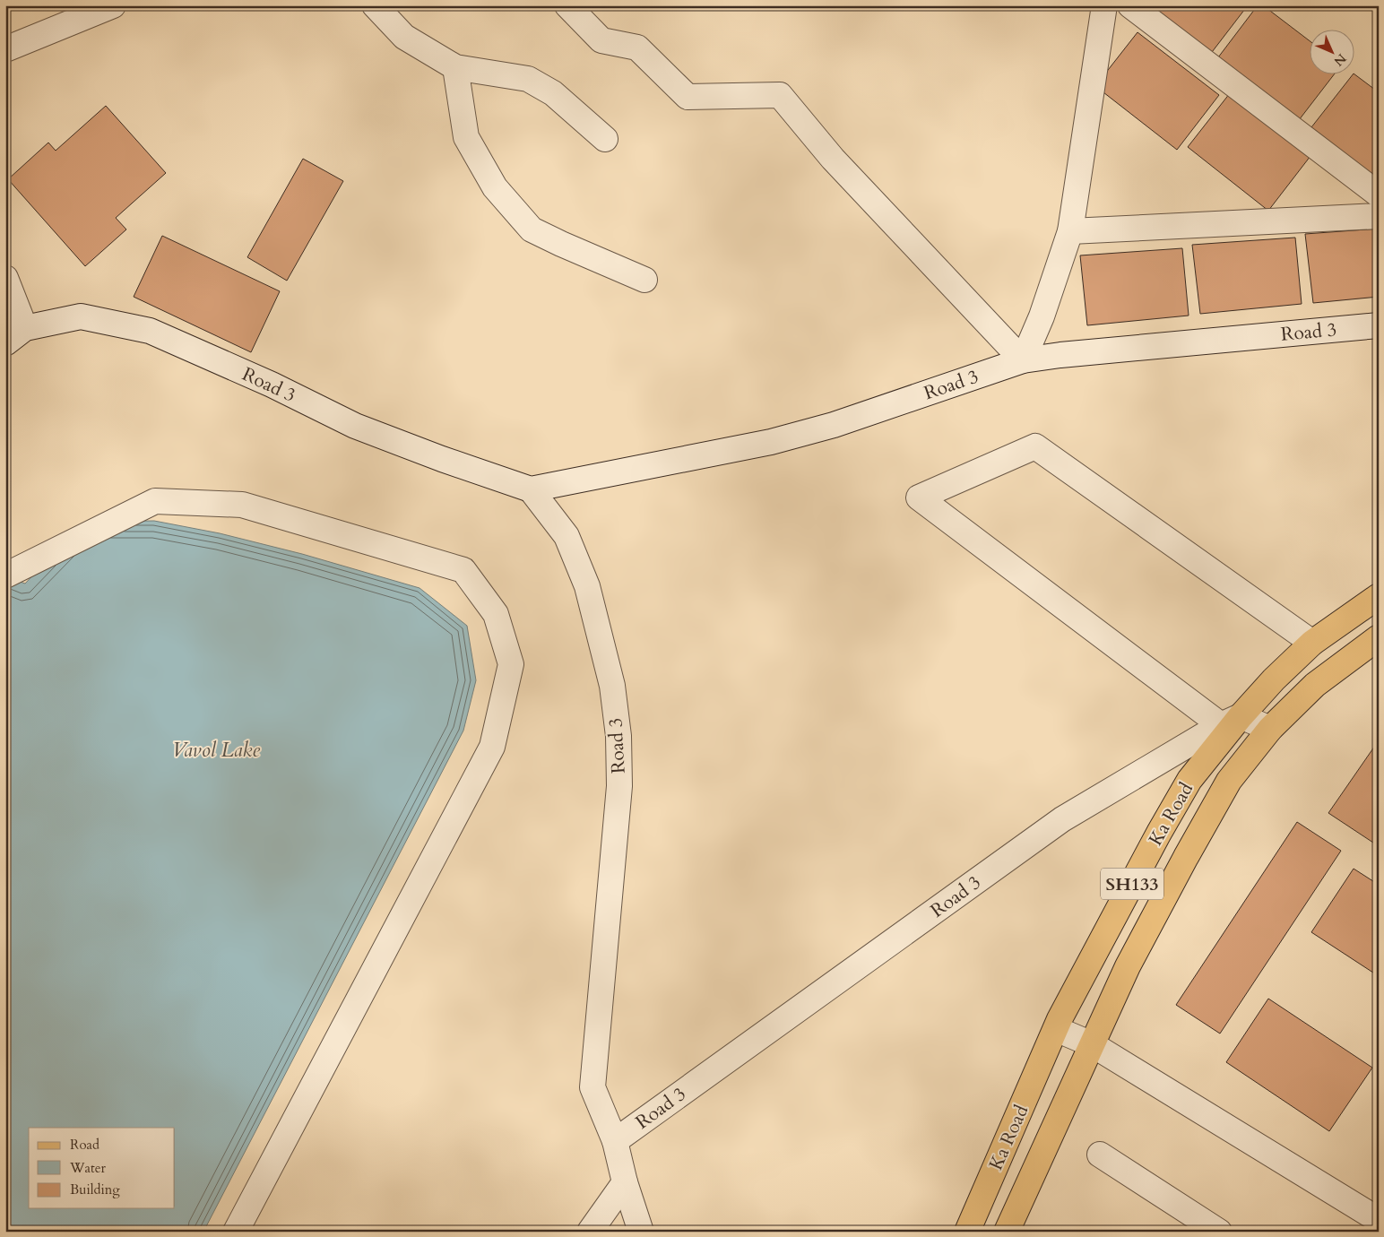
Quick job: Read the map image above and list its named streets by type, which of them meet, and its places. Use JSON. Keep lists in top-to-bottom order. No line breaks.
{"streets":{"main road":["Ka Road","SH133"],"street":["Road 3"]},"crossings":[["Road 3","Ka Road"]],"water":["Vavol Lake"],"legend":["Road","Water","Building"],"north":"bottom right"}
